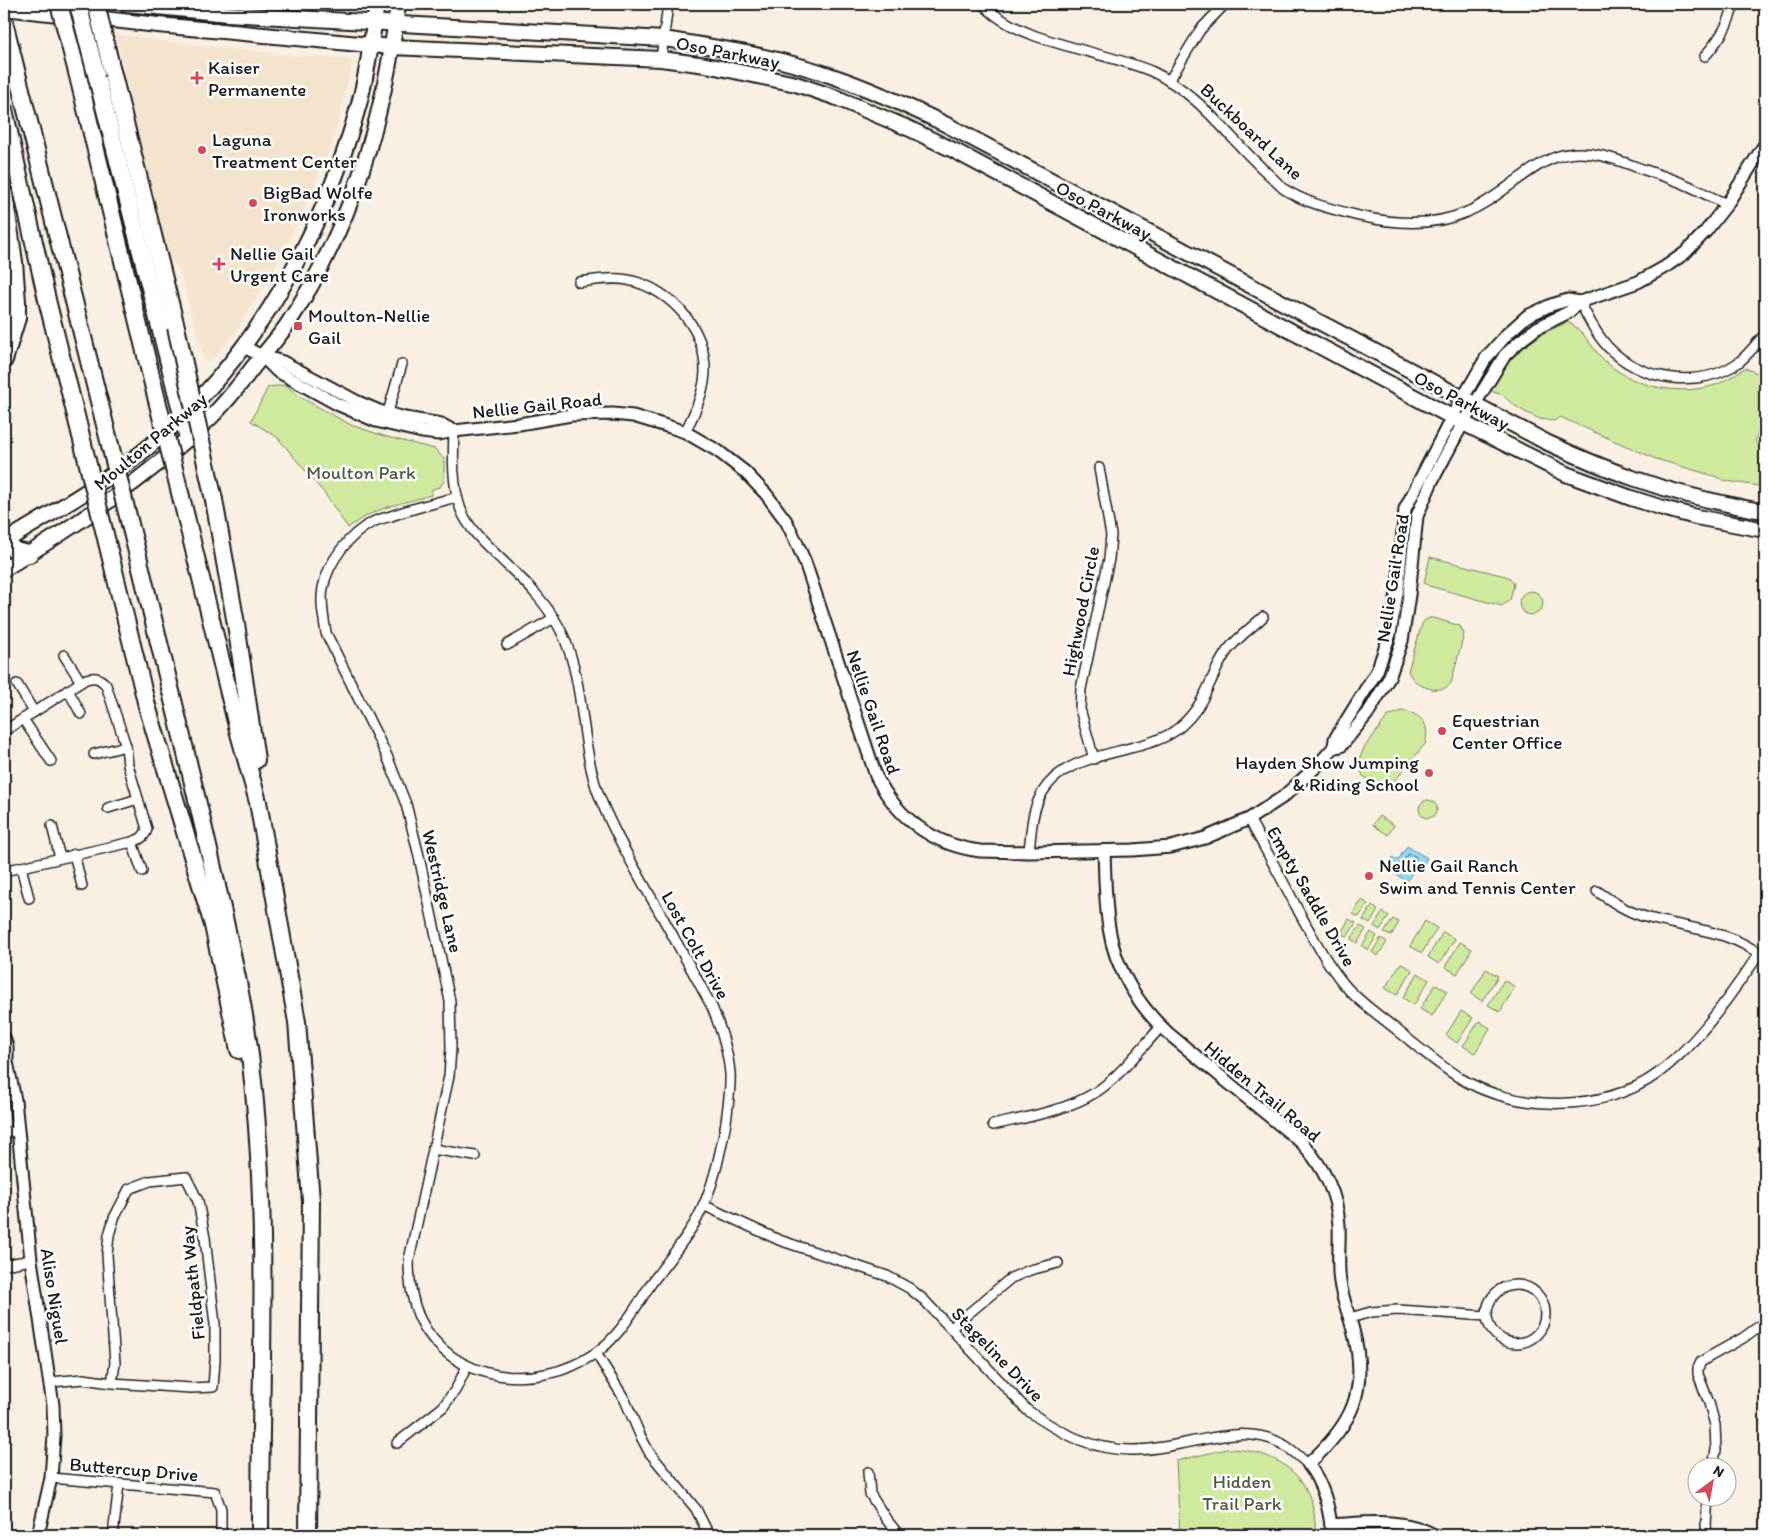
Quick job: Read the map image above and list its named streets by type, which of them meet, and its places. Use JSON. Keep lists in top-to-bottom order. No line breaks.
{"streets":{"main road":["Oso Parkway","Moulton Parkway"],"street":["Buckboard Lane","Nellie Gail Road","Highwood Circle","Westridge Lane","Empty Saddle Drive","Lost Colt Drive","Hidden Trail Road","Fieldpath Way","Aliso Niguel","Stageline Drive","Buttercup Drive"]},"crossings":[["Oso Parkway","Nellie Gail Road"],["Oso Parkway","Moulton Parkway"],["Buckboard Lane","Nellie Gail Road"],["Nellie Gail Road","Moulton Parkway"],["Nellie Gail Road","Empty Saddle Drive"],["Nellie Gail Road","Lost Colt Drive"],["Nellie Gail Road","Hidden Trail Road"],["Westridge Lane","Lost Colt Drive"],["Lost Colt Drive","Stageline Drive"],["Hidden Trail Road","Stageline Drive"],["Aliso Niguel","Buttercup Drive"]],"parks":["Moulton Park","Hidden Trail Park"],"places":{"health":["Kaiser Permanente","Nellie Gail Urgent Care"],"other":["Laguna Treatment Center","BigBad Wolfe Ironworks","Equestrian Center Office","Hayden Show Jumping & Riding School","Nellie Gail Ranch Swim and Tennis Center"],"transit":["Moulton-Nellie Gail"]},"north":"top right"}
